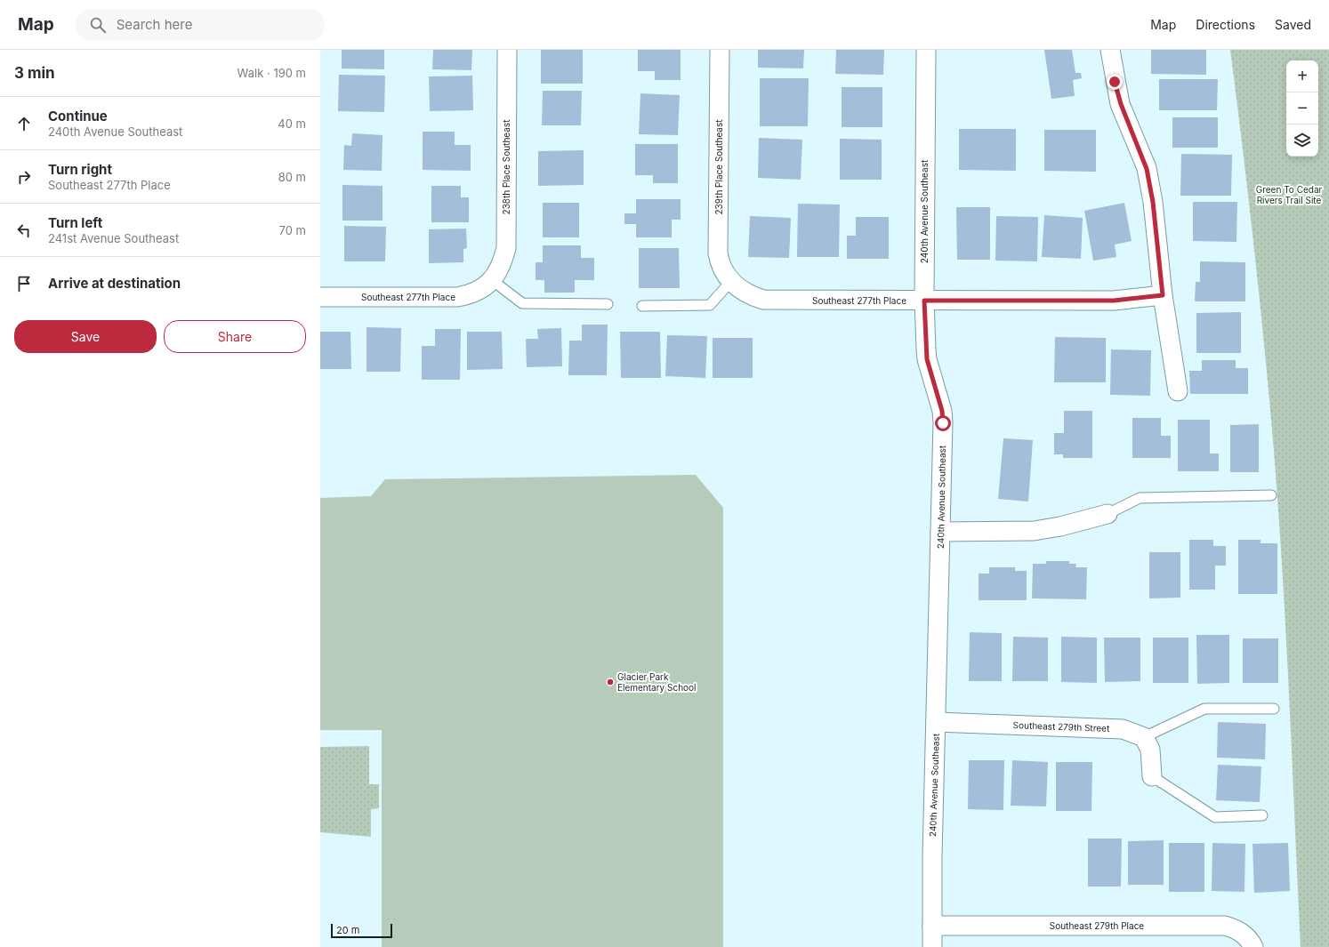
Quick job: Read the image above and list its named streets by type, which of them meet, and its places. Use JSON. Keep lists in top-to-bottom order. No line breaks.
{"streets":{"street":["238th Place Southeast","239th Place Southeast","240th Avenue Southeast","Southeast 277th Place","Southeast 279th Street","Southeast 279th Place"]},"crossings":[["238th Place Southeast","Southeast 277th Place"],["239th Place Southeast","Southeast 277th Place"],["240th Avenue Southeast","Southeast 277th Place"],["240th Avenue Southeast","Southeast 279th Street"],["240th Avenue Southeast","Southeast 279th Place"]],"parks":["Green To Cedar Rivers Trail Site"],"places":["Glacier Park Elementary School"],"scale_bar":"20 m","page":{"header":"Map","search":"Search here","nav":["Map","Directions","Saved"],"heading":["3 min","Walk · 190 m"],"map_buttons":["+","−"],"list":[["Continue","240th Avenue Southeast","40 m"],["Turn right","Southeast 277th Place","80 m"],["Turn left","241st Avenue Southeast","70 m"],"Arrive at destination"],"buttons":["Save","Share"],"scale":"20 m"}}
